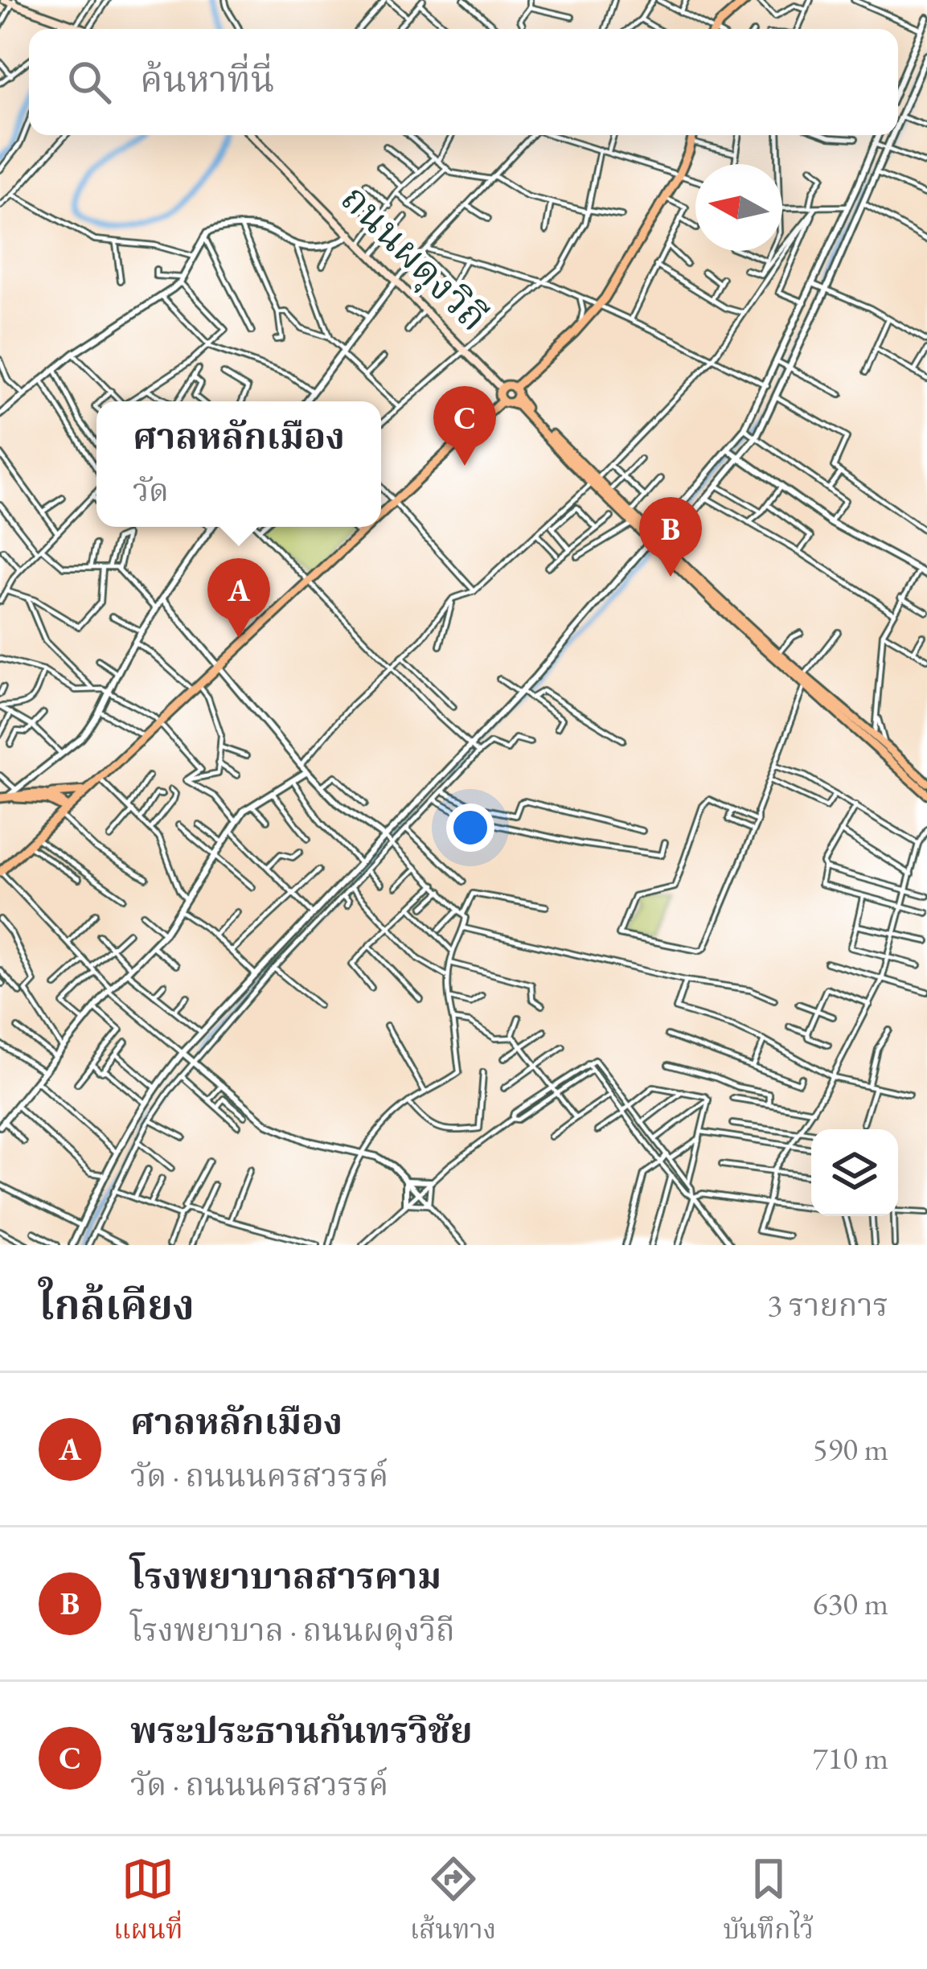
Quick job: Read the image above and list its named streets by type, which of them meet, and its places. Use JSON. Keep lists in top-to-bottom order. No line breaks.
{"streets":{"main road":["ถนนผดุงวิถี"]},"north":"left","page":{"search":"ค้นหาที่นี่","pins":["C","B","A"],"popup":["ศาลหลักเมือง","วัด"],"heading":["ใกล้เคียง","3 รายการ"],"list":[{"mark":"A","name":"ศาลหลักเมือง","note":"วัด · ถนนนครสวรรค์","value":"590 m"},{"mark":"B","name":"โรงพยาบาลสารคาม","note":"โรงพยาบาล · ถนนผดุงวิถี","value":"630 m"},{"mark":"C","name":"พระประธานกันทรวิชัย","note":"วัด · ถนนนครสวรรค์","value":"710 m"}],"nav":["แผนที่","เส้นทาง","บันทึกไว้"]}}
